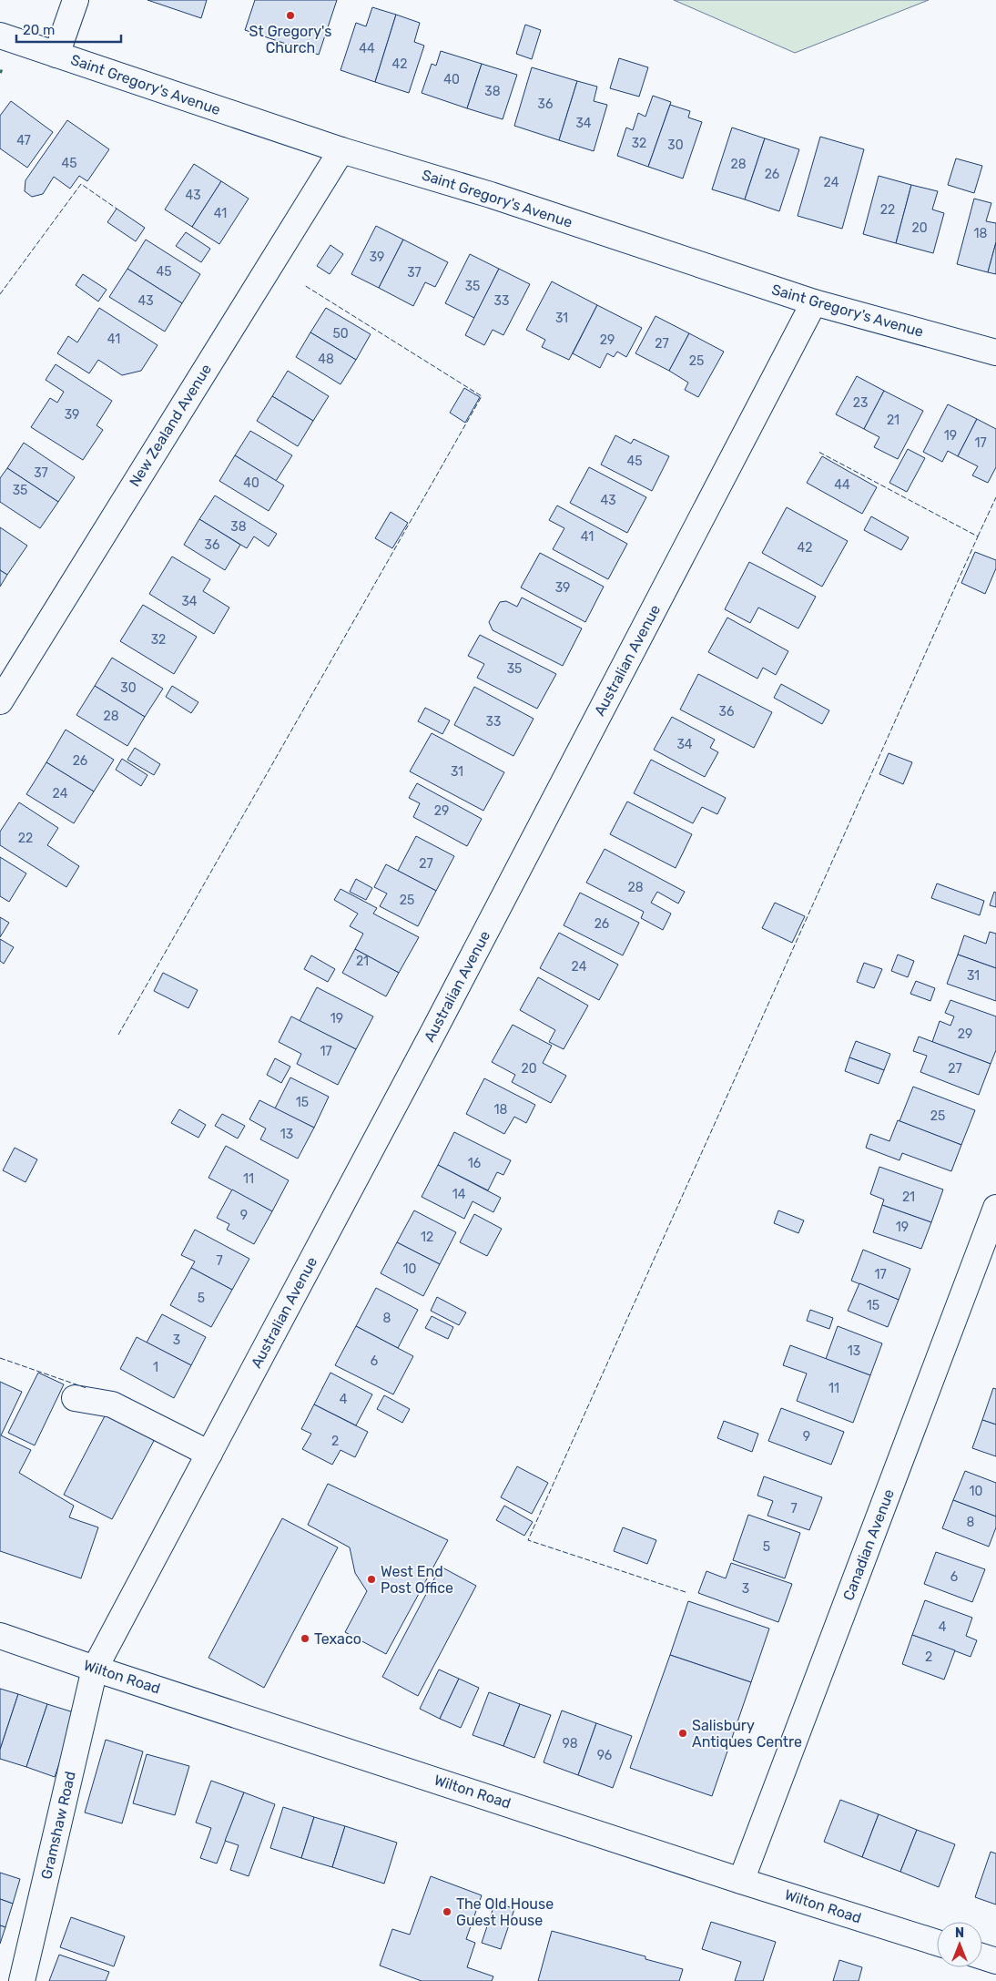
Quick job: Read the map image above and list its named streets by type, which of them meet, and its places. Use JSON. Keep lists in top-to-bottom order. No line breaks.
{"streets":{"main road":["Saint Gregory's Avenue","New Zealand Avenue","Australian Avenue","Canadian Avenue","Wilton Road","Gramshaw Road"]},"crossings":[["Saint Gregory's Avenue","New Zealand Avenue"],["Saint Gregory's Avenue","Australian Avenue"],["Australian Avenue","Wilton Road"],["Australian Avenue","Gramshaw Road"],["Canadian Avenue","Wilton Road"],["Wilton Road","Gramshaw Road"]],"places":["St Gregory's Church","West End Post Office","Texaco","Salisbury Antiques Centre","The Old House Guest House"],"house_numbers":["44","42","40","38","36","34","47","32","30","45","28","26","24","43","22","41","20","18","39","45","37","35","43","33","31","50","41","29","27","48","25","23","39","21","19","17","45","37","40","44","35","43","38","41","36","42","39","34","32","35","30","36","28","33","34","26","31","24","29","22","27","28","25","26","21","24","31","19","29","17","20","27","15","18","25","13","16","11","14","21","9","19","12","7","10","17","5","15","8","3","13","6","1","11","4","9","2","10","7","8","5","6","3","4","2","98","96"],"scale_bar":"20 m","north":"top"}
